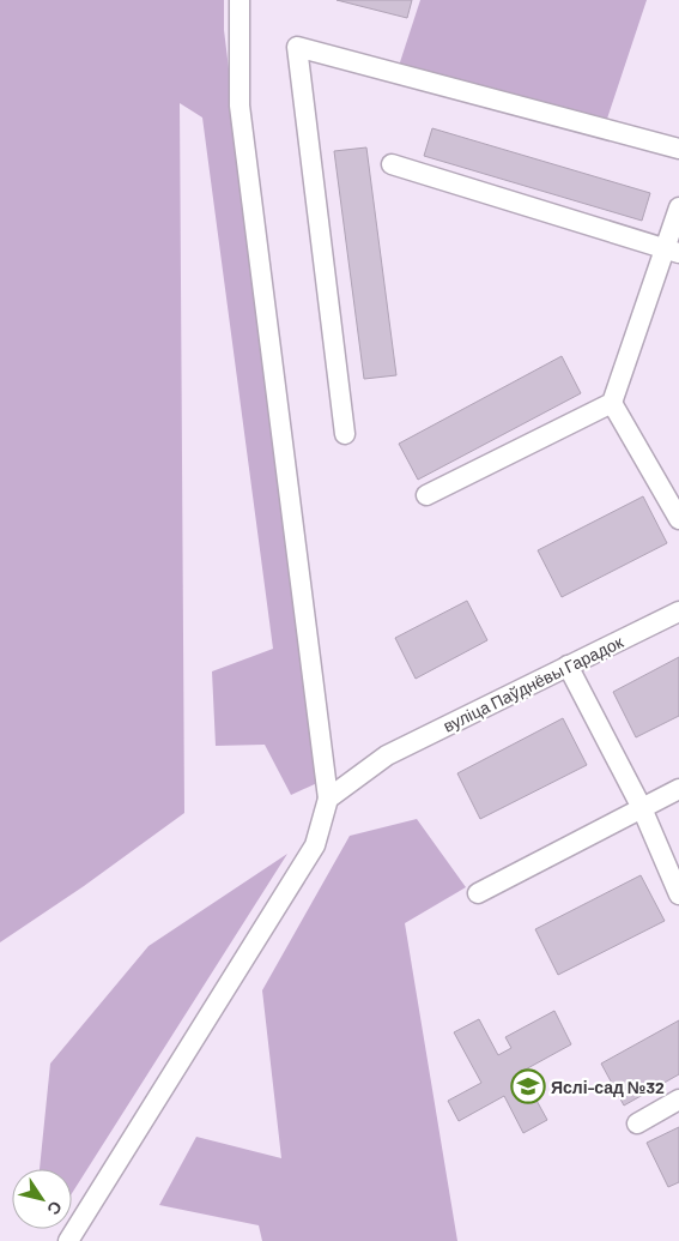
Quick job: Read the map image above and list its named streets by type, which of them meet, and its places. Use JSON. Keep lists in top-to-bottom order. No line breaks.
{"streets":{"street":["вуліца Паўднёвы Гарадок"]},"places":{"school or university":["Яслі-сад №32"]},"north":"bottom right"}
